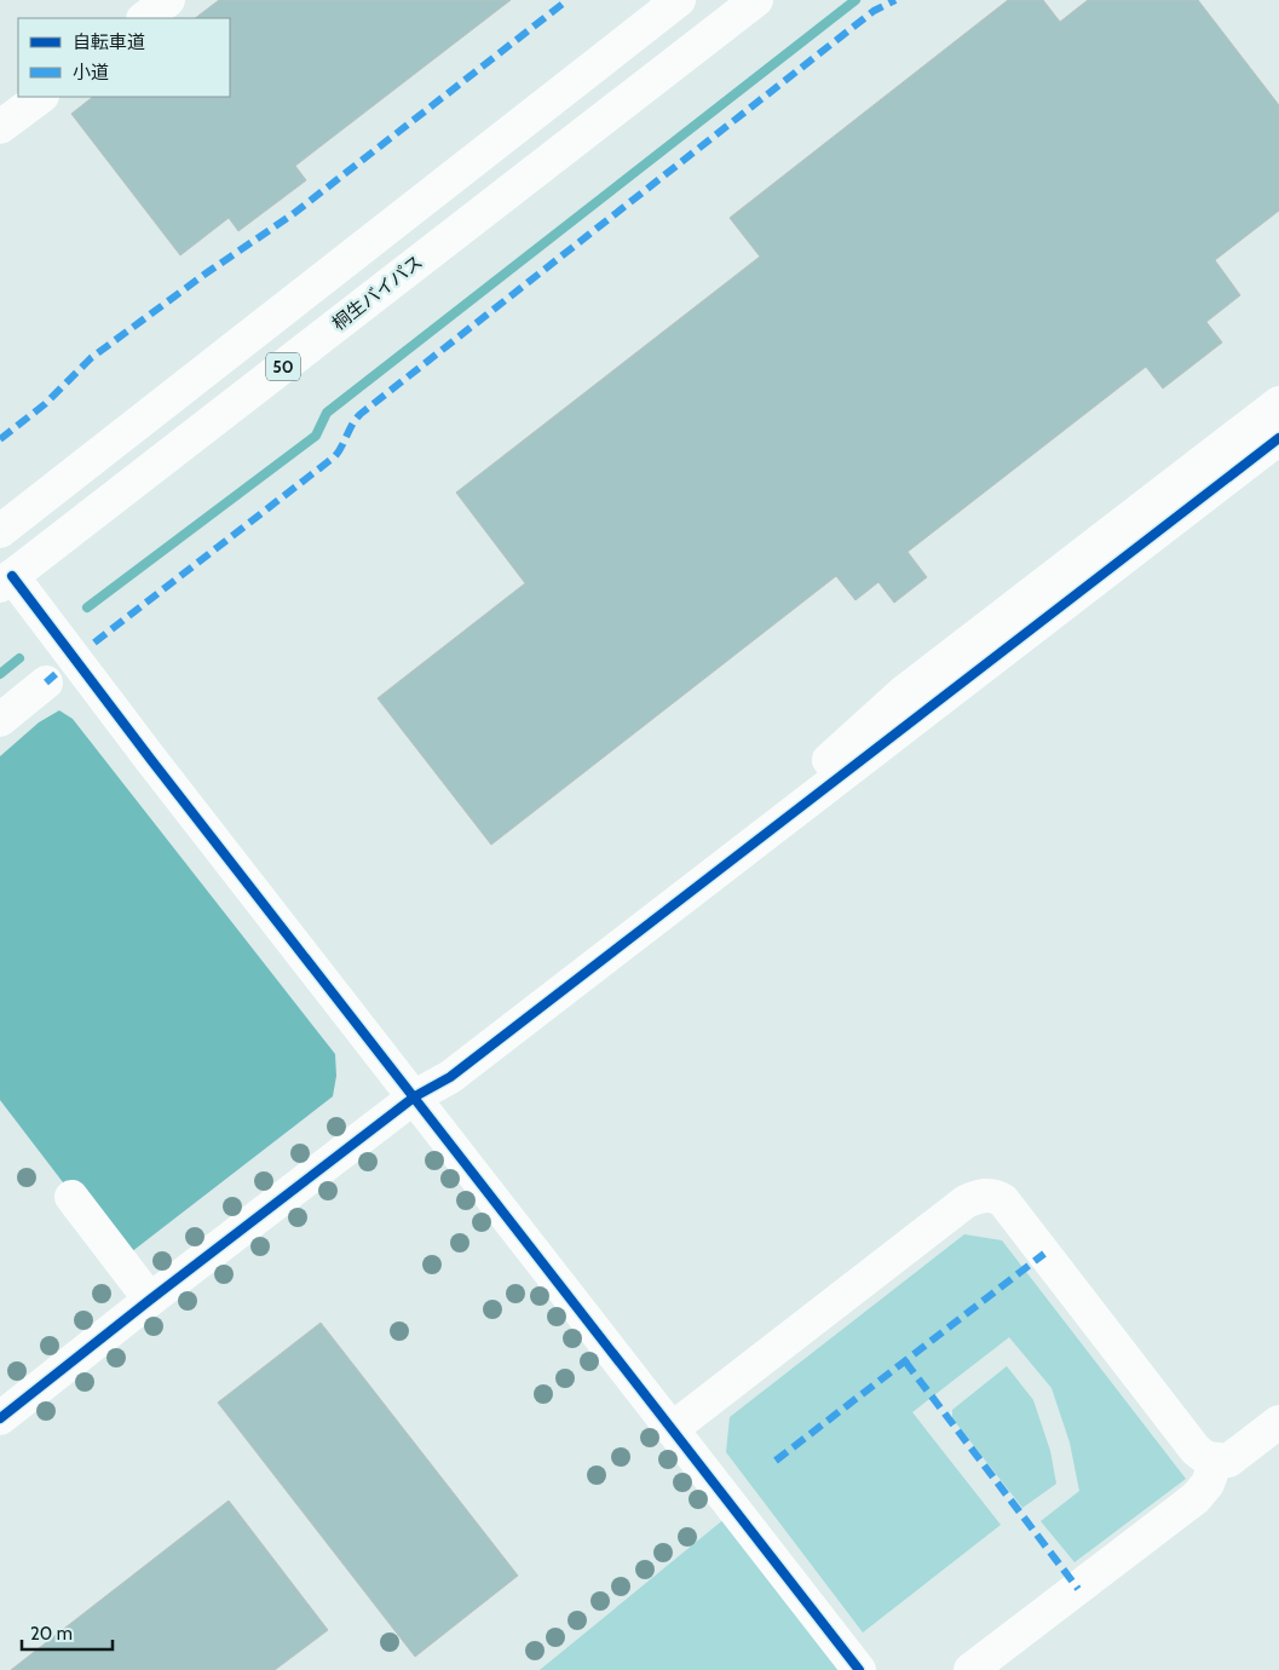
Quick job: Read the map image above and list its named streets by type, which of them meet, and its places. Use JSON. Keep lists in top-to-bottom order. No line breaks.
{"streets":{"main road":["桐生バイパス","50"]},"legend":["自転車道","小道"],"scale_bar":"20 m"}
